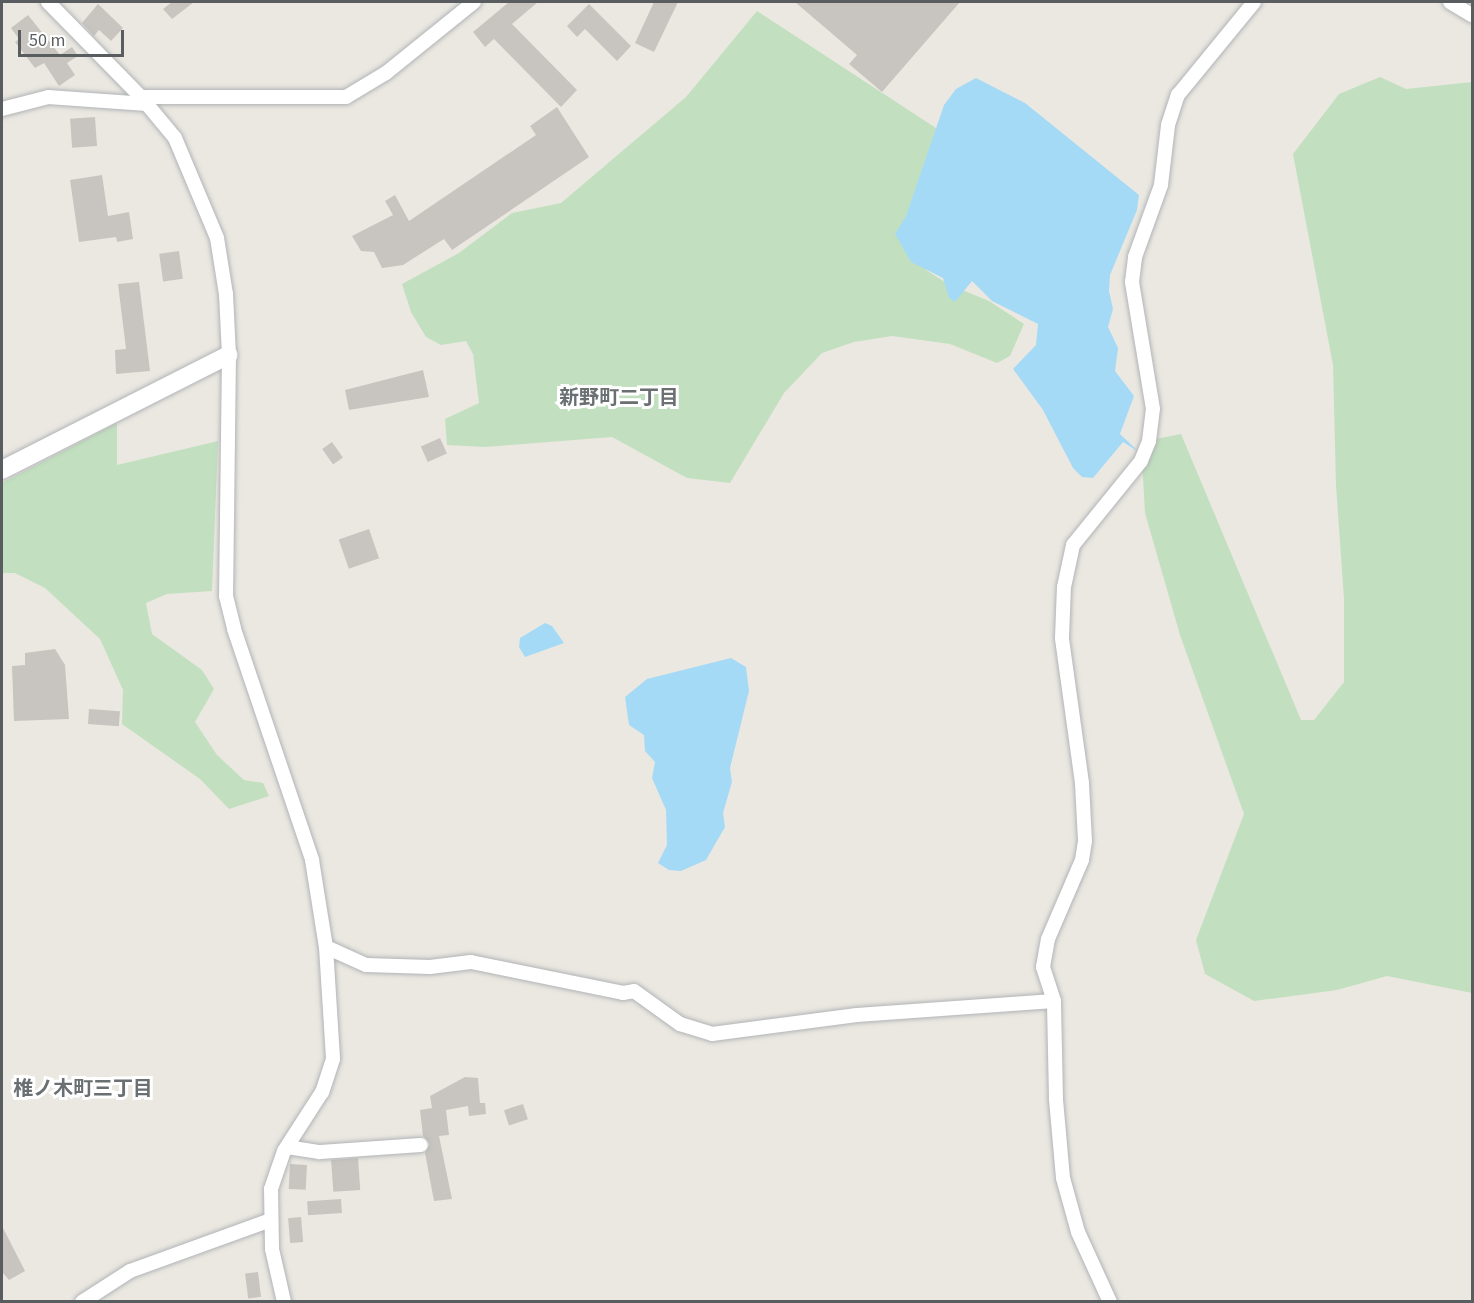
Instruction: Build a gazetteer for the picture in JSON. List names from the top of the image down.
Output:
{
  "districts": ["新野町二丁目", "椎ノ木町三丁目"],
  "scale_bar": "50 m"
}
